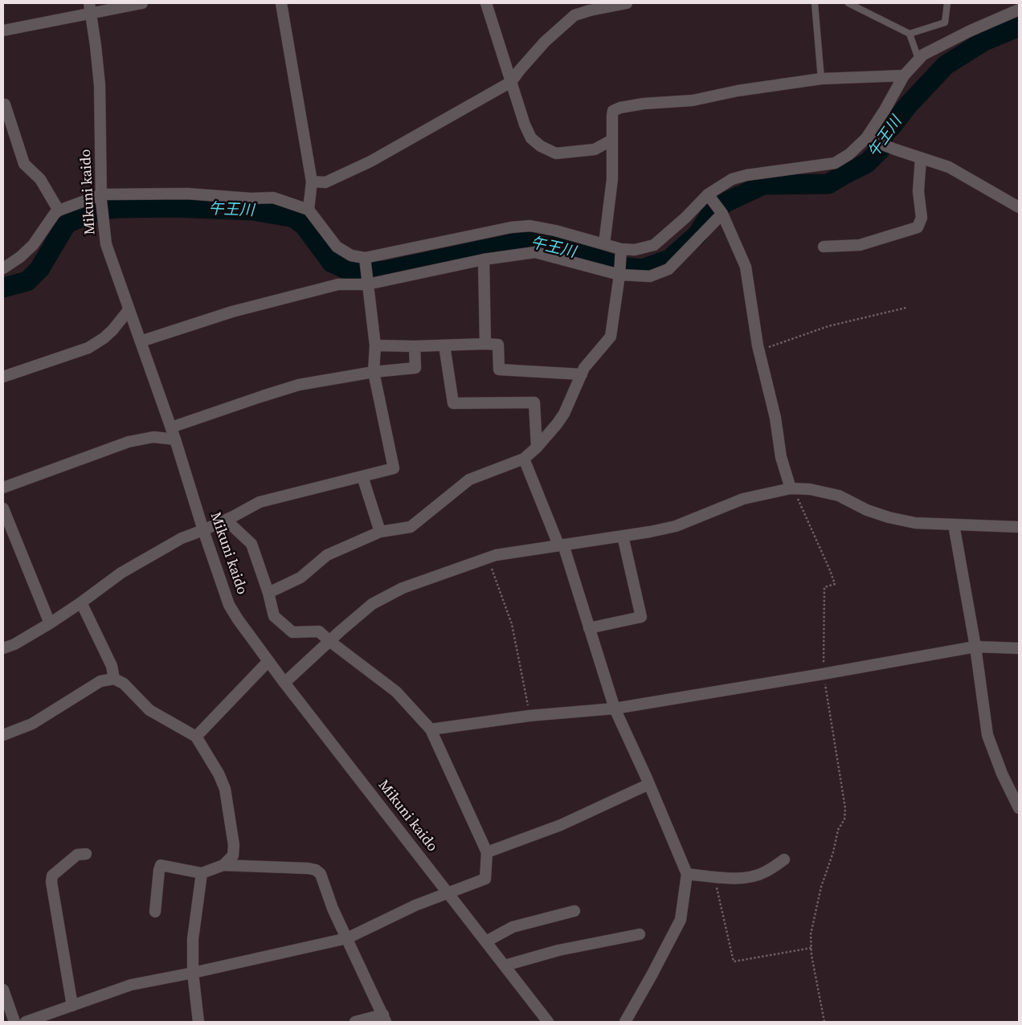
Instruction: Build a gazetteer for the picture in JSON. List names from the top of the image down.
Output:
{
  "streets": {
    "street": ["Mikuni kaido"]
  },
  "water": ["午王川"]
}
